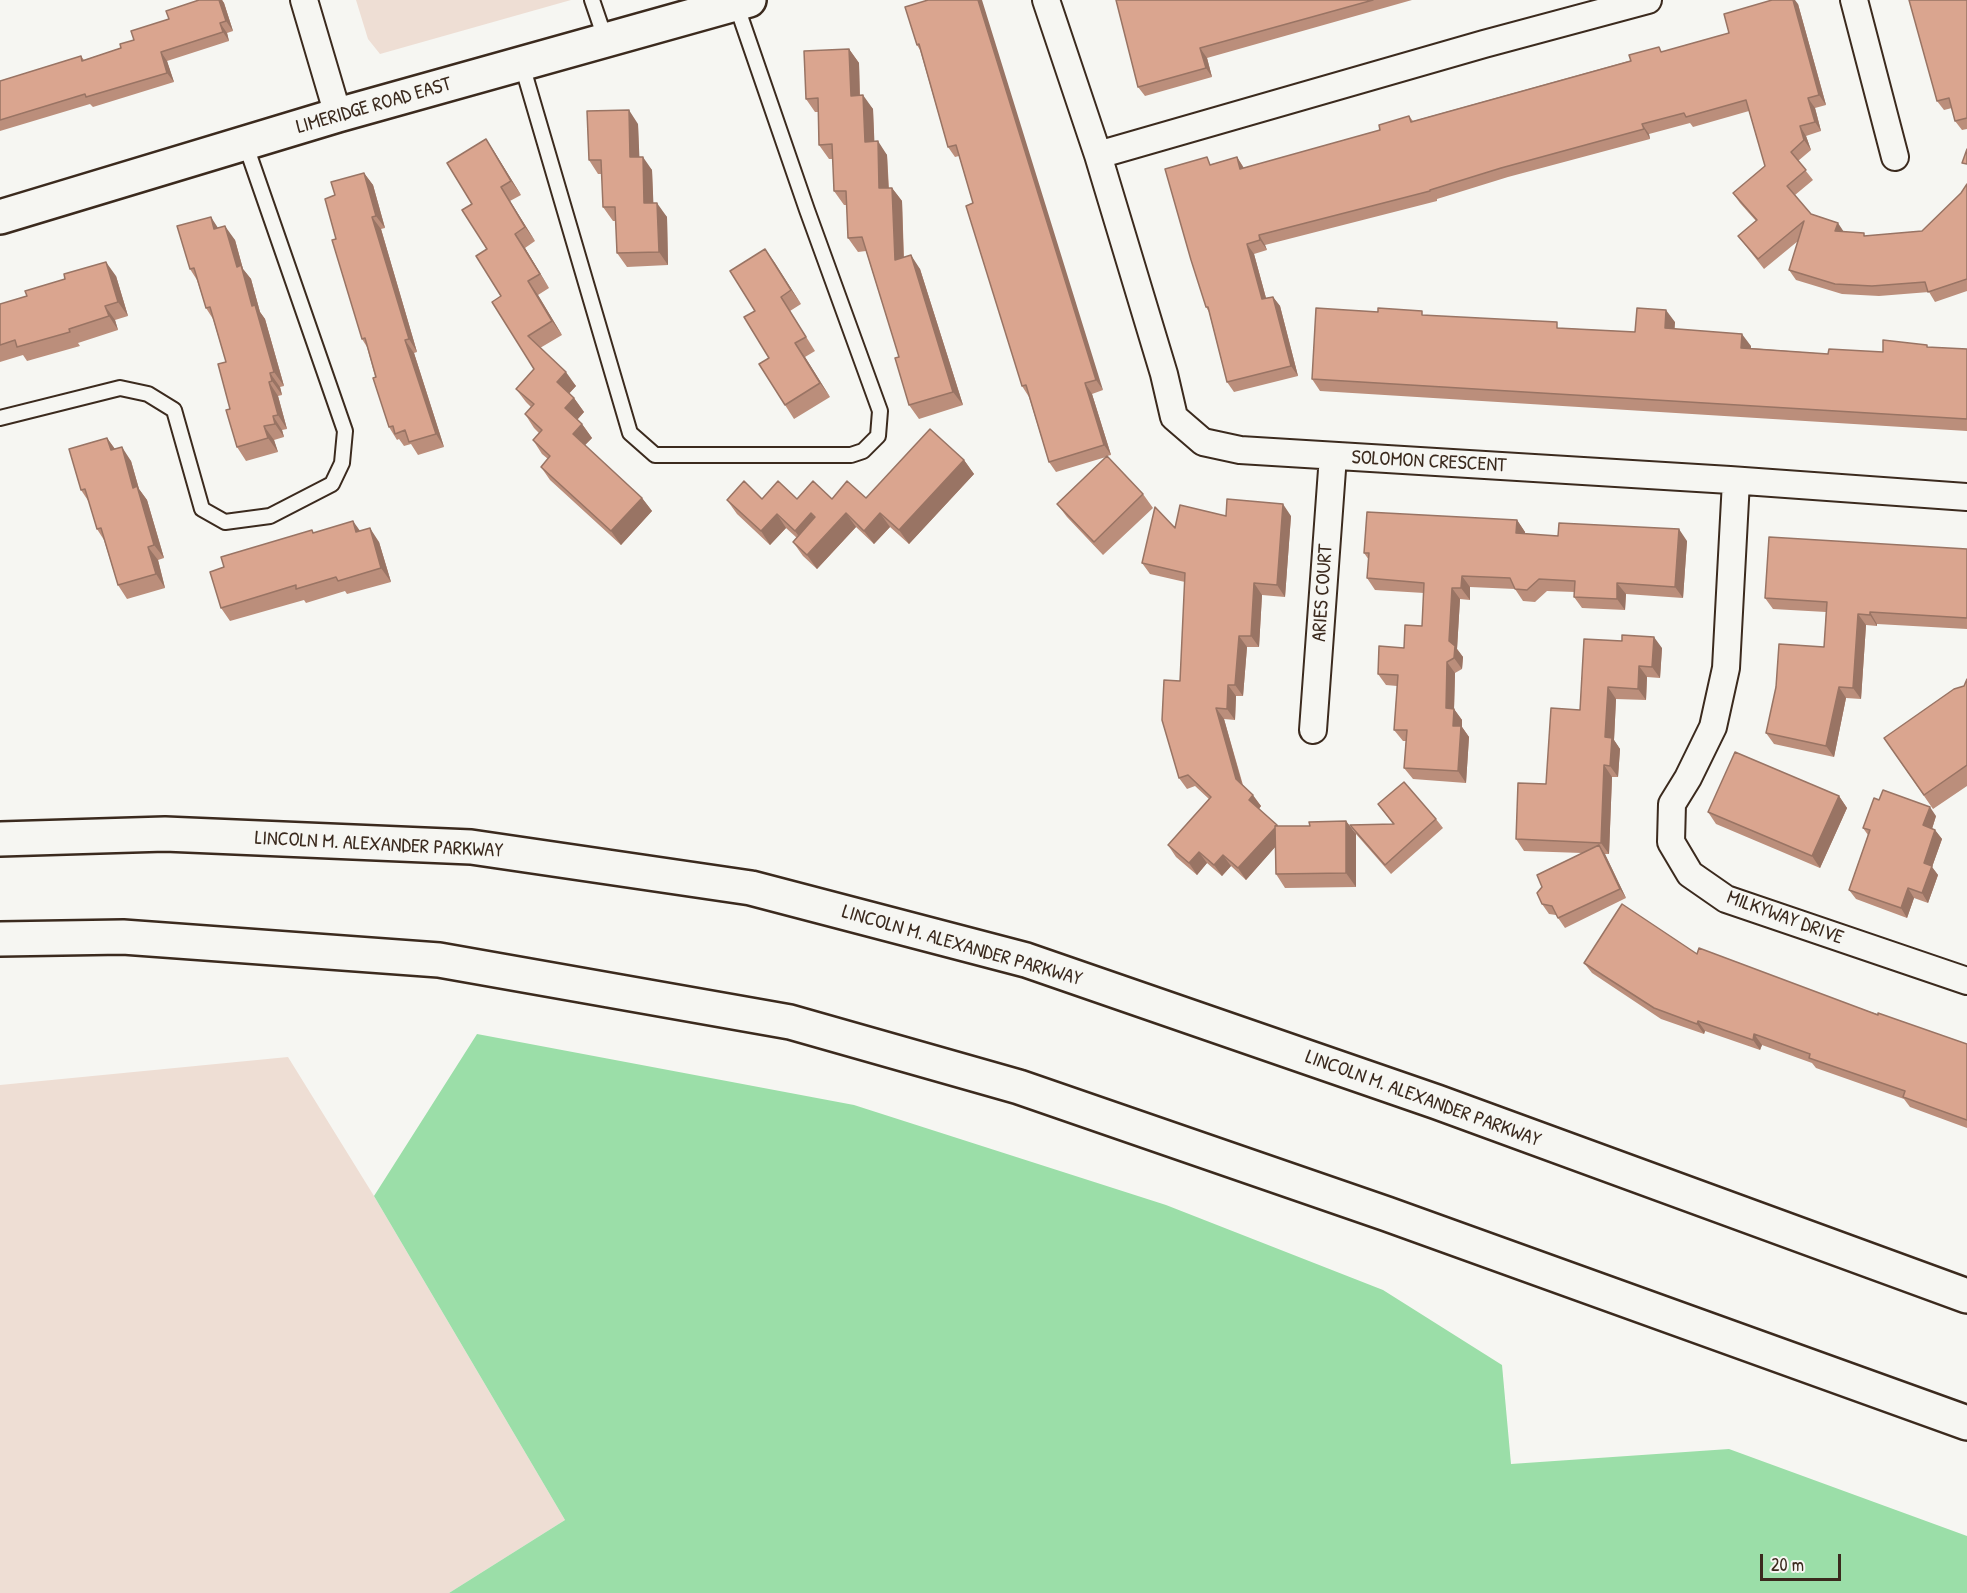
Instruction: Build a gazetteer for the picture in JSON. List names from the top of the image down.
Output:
{
  "streets": {
    "main road": ["LIMERIDGE ROAD EAST", "LINCOLN M. ALEXANDER PARKWAY"],
    "street": ["SOLOMON CRESCENT", "ARIES COURT", "MILKYWAY DRIVE"]
  },
  "crossings": [
    ["SOLOMON CRESCENT", "ARIES COURT"],
    ["SOLOMON CRESCENT", "MILKYWAY DRIVE"]
  ],
  "scale_bar": "20 m"
}
